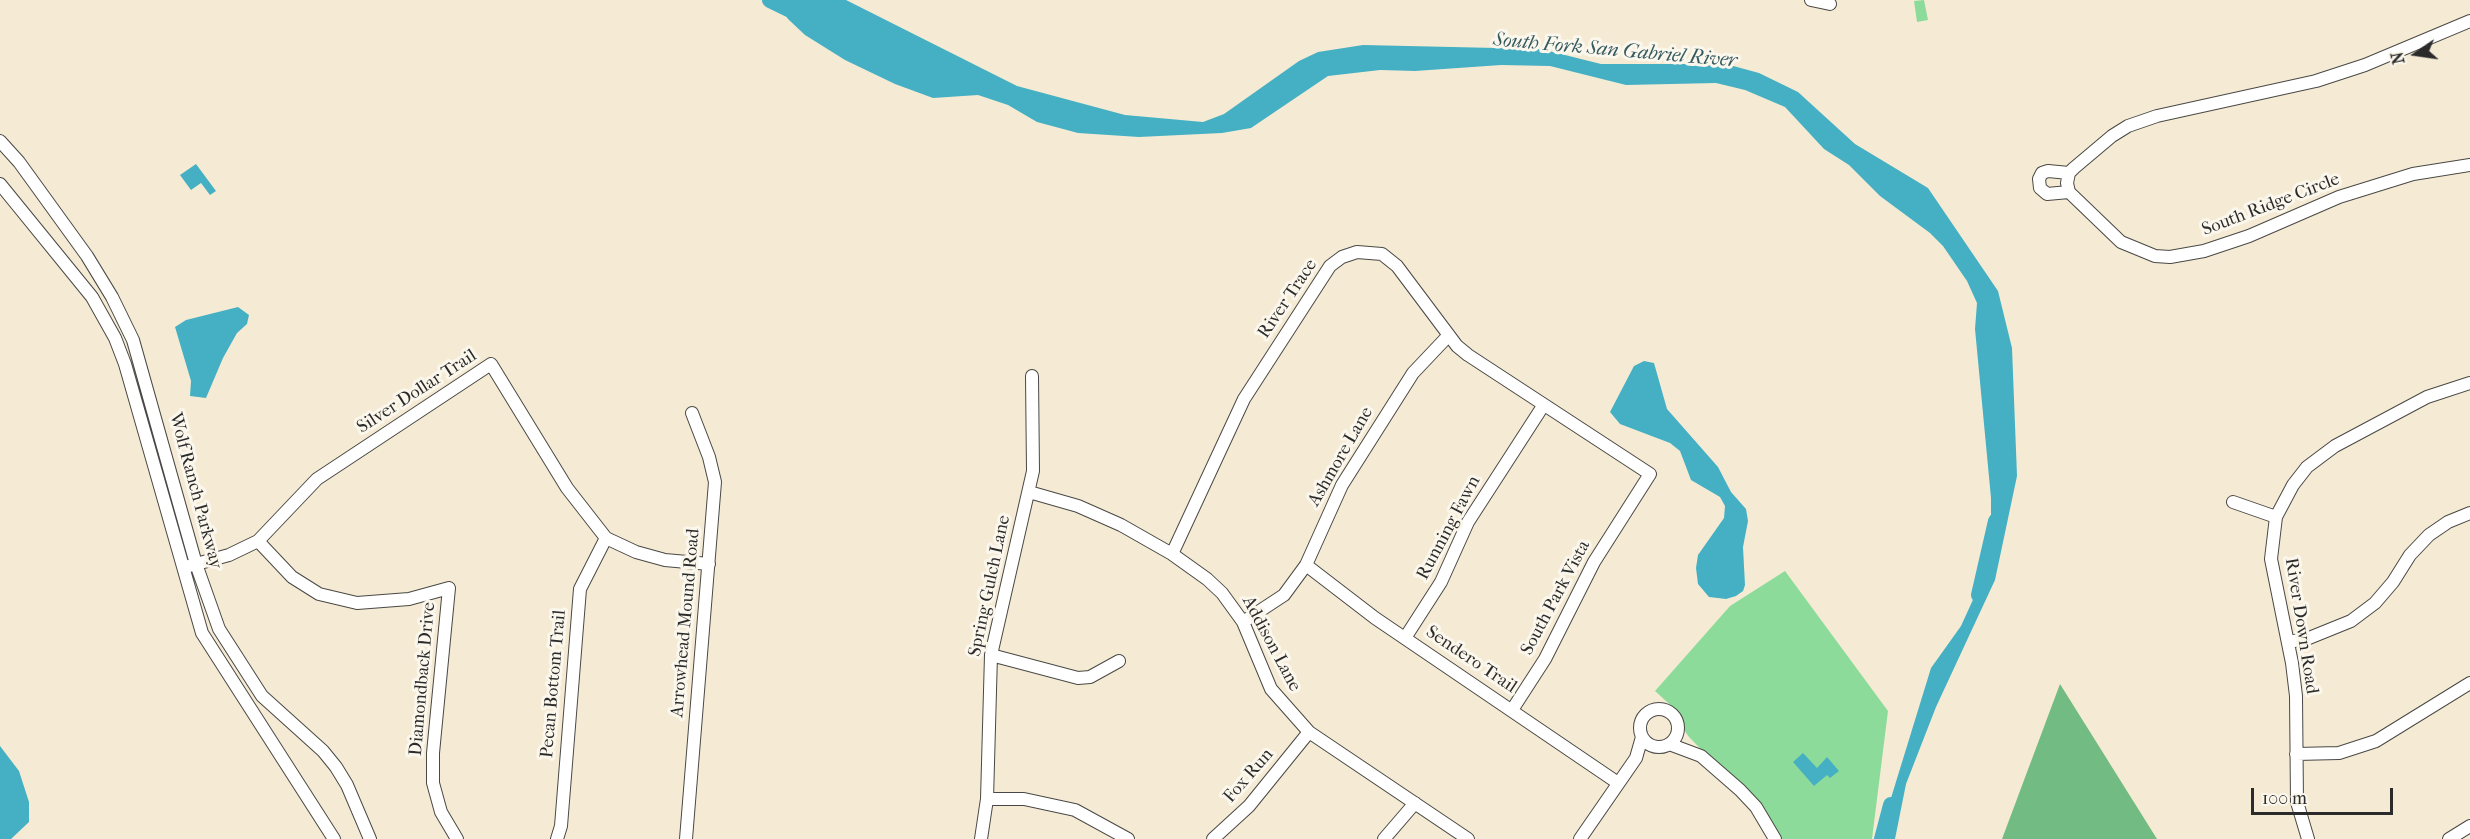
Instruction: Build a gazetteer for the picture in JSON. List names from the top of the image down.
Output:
{
  "streets": {
    "street": [
      "South Ridge Circle",
      "River Trace",
      "Silver Dollar Trail",
      "Ashmore Lane",
      "Wolf Ranch Parkway",
      "Running Fawn",
      "Spring Gulch Lane",
      "South Park Vista",
      "Arrowhead Mound Road",
      "River Down Road",
      "Addison Lane",
      "Sendero Trail",
      "Diamondback Drive",
      "Pecan Bottom Trail",
      "Fox Run"
    ]
  },
  "crossings": [
    ["River Trace", "Ashmore Lane"],
    ["River Trace", "Running Fawn"],
    ["River Trace", "South Park Vista"],
    ["River Trace", "Addison Lane"],
    ["Silver Dollar Trail", "Wolf Ranch Parkway"],
    ["Silver Dollar Trail", "Arrowhead Mound Road"],
    ["Silver Dollar Trail", "Diamondback Drive"],
    ["Silver Dollar Trail", "Pecan Bottom Trail"],
    ["Ashmore Lane", "Addison Lane"],
    ["Ashmore Lane", "Sendero Trail"],
    ["Running Fawn", "Sendero Trail"],
    ["Spring Gulch Lane", "Addison Lane"],
    ["South Park Vista", "Sendero Trail"],
    ["Addison Lane", "Fox Run"]
  ],
  "water": ["South Fork San Gabriel River"],
  "scale_bar": "100 m",
  "north": "left"
}
